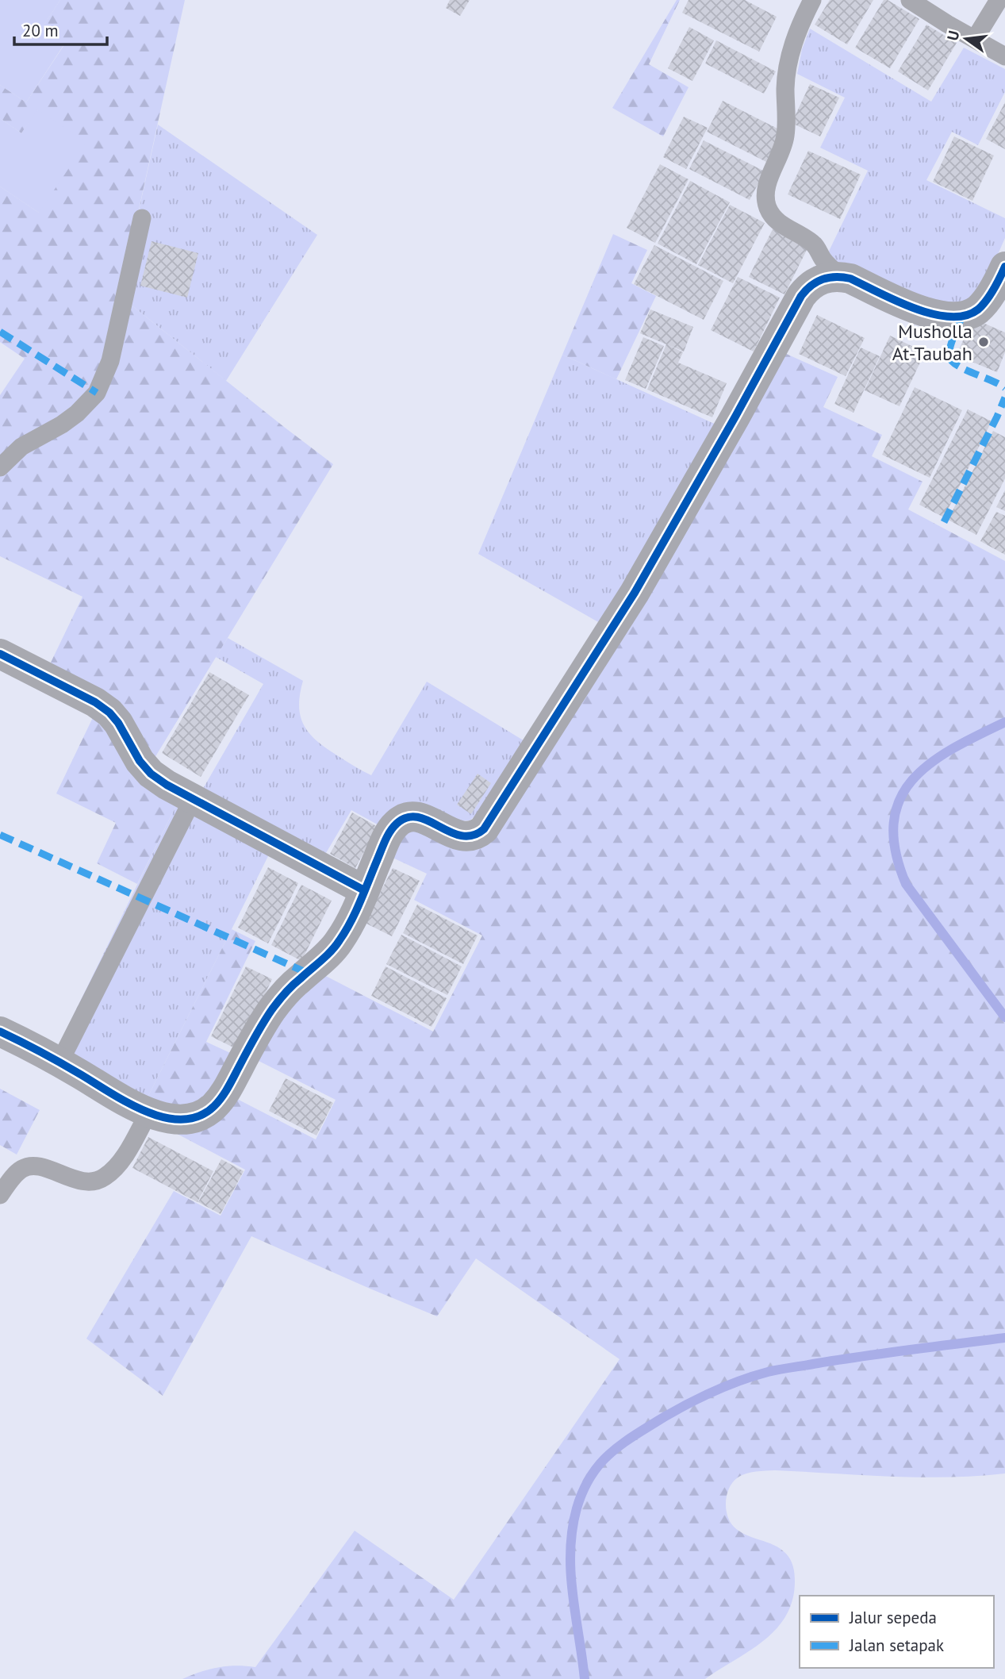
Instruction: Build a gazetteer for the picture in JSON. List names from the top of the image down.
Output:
{
  "places": ["Musholla At-Taubah"],
  "legend": ["Jalur sepeda", "Jalan setapak"],
  "scale_bar": "20 m",
  "north": "left"
}
